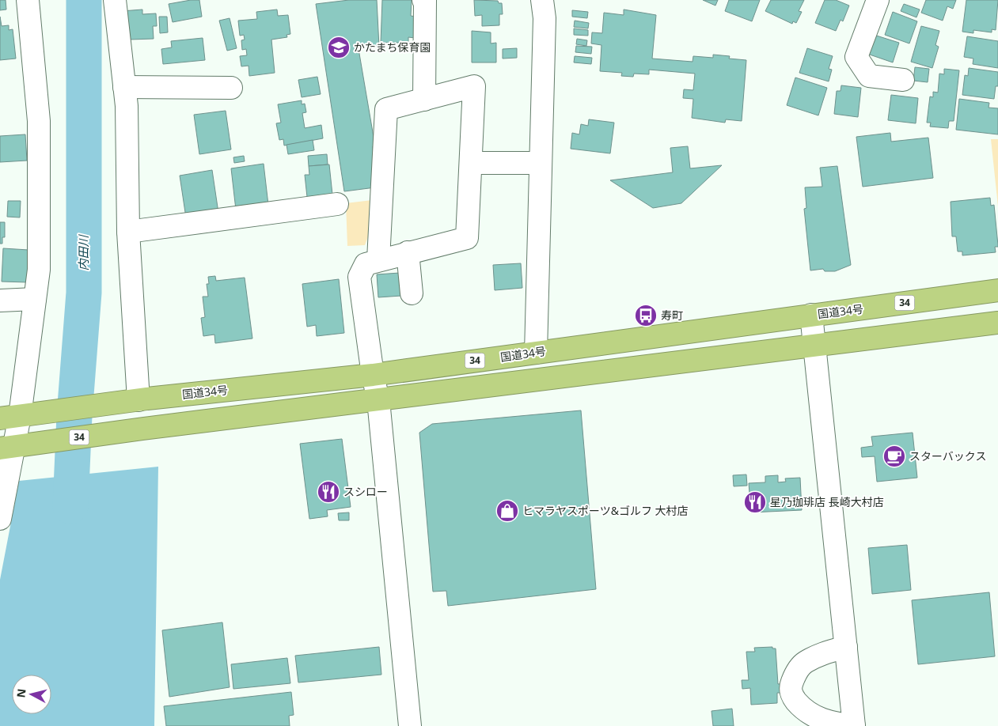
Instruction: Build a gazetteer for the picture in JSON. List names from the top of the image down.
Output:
{
  "streets": {
    "highway": ["34", "国道34号"]
  },
  "water": ["内田川"],
  "places": {
    "school or university": ["かたまち保育園"],
    "bus stop": ["寿町"],
    "cafe": ["スターバックス"],
    "restaurant": ["スシロー", "星乃珈琲店 長崎大村店"],
    "shop": ["ヒマラヤスポーツ&ゴルフ 大村店"]
  },
  "north": "left"
}
